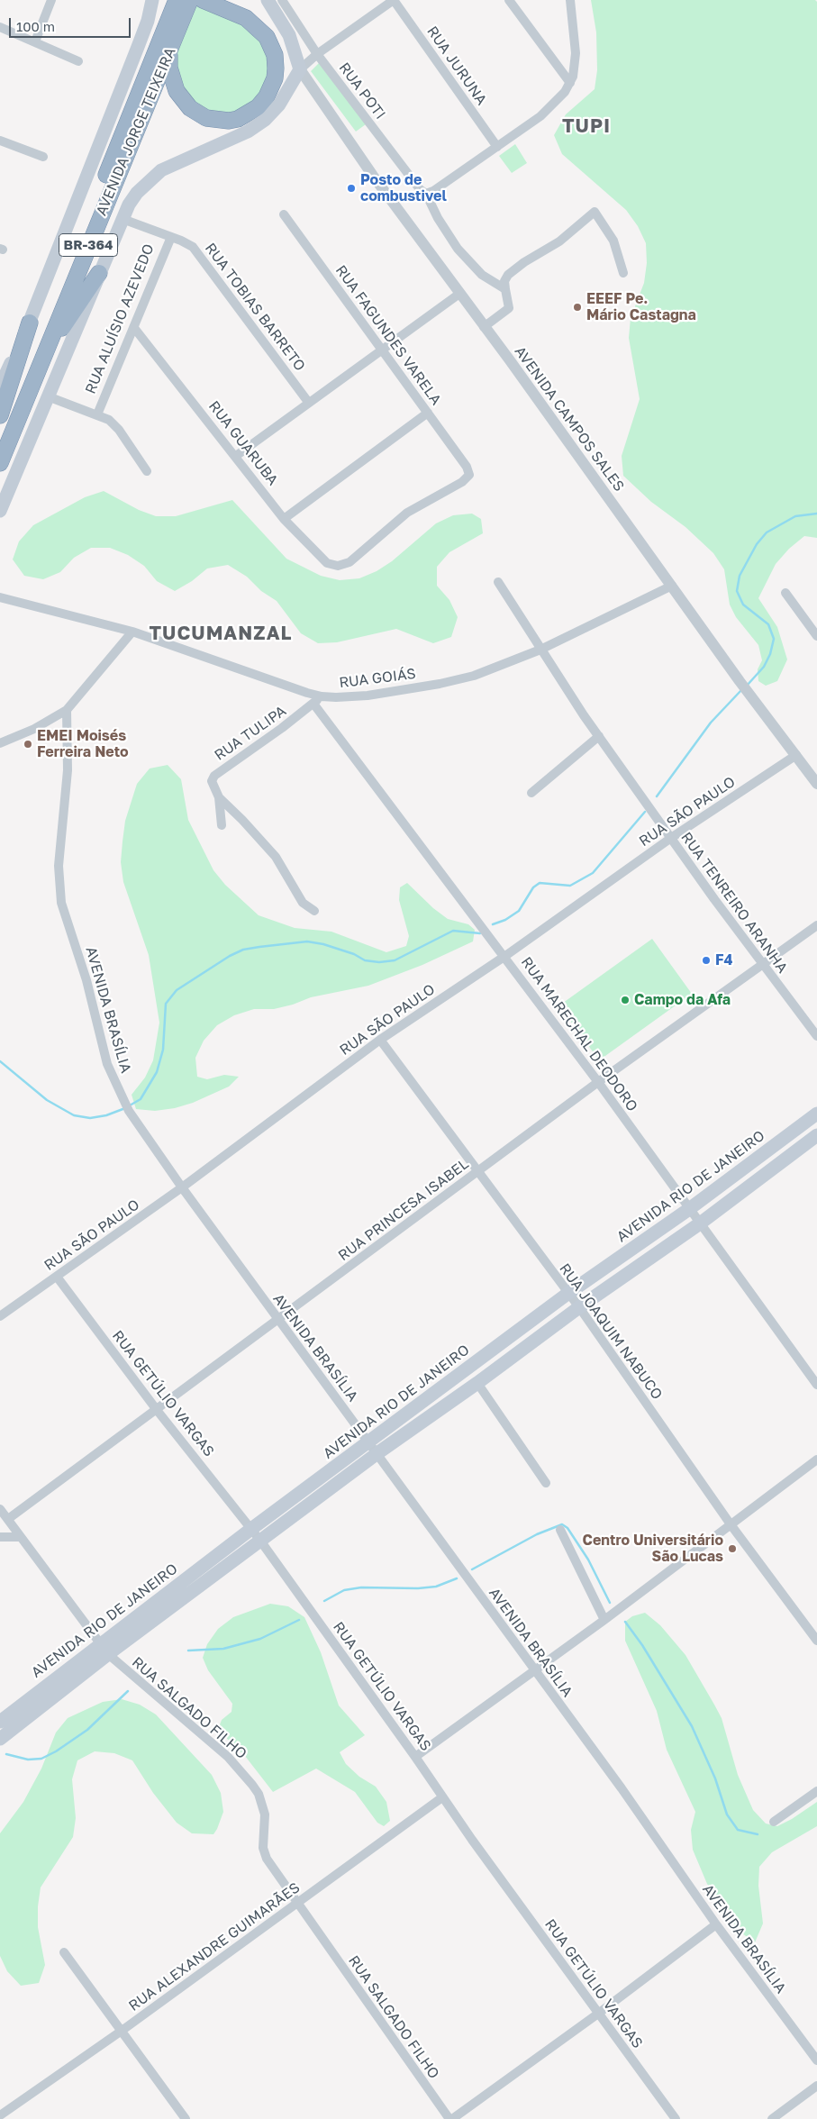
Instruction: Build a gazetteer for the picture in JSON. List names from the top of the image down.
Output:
{
  "streets": {
    "highway": ["AVENIDA JORGE TEIXEIRA", "BR-364"],
    "main road": ["AVENIDA RIO DE JANEIRO"],
    "street": [
      "RUA JURUNA",
      "RUA POTI",
      "RUA TOBIAS BARRETO",
      "RUA ALUÍSIO AZEVEDO",
      "RUA FAGUNDES VARELA",
      "AVENIDA CAMPOS SALES",
      "RUA GUARUBA",
      "RUA GOIÁS",
      "RUA TULIPA",
      "RUA SÃO PAULO",
      "RUA TENREIRO ARANHA",
      "AVENIDA BRASÍLIA",
      "RUA MARECHAL DEODORO",
      "RUA PRINCESA ISABEL",
      "RUA JOAQUIM NABUCO",
      "RUA GETÚLIO VARGAS",
      "RUA SALGADO FILHO",
      "RUA ALEXANDRE GUIMARÃES"
    ]
  },
  "crossings": [
    ["RUA TOBIAS BARRETO", "RUA ALUÍSIO AZEVEDO"],
    ["RUA ALUÍSIO AZEVEDO", "RUA GUARUBA"],
    ["RUA FAGUNDES VARELA", "RUA GUARUBA"],
    ["AVENIDA CAMPOS SALES", "RUA GOIÁS"],
    ["AVENIDA CAMPOS SALES", "RUA SÃO PAULO"],
    ["RUA GOIÁS", "RUA TULIPA"],
    ["RUA GOIÁS", "RUA TENREIRO ARANHA"],
    ["RUA TULIPA", "RUA MARECHAL DEODORO"],
    ["RUA SÃO PAULO", "RUA TENREIRO ARANHA"],
    ["RUA SÃO PAULO", "AVENIDA BRASÍLIA"],
    ["RUA SÃO PAULO", "RUA MARECHAL DEODORO"],
    ["RUA SÃO PAULO", "RUA JOAQUIM NABUCO"],
    ["RUA SÃO PAULO", "RUA GETÚLIO VARGAS"],
    ["RUA TENREIRO ARANHA", "RUA PRINCESA ISABEL"],
    ["AVENIDA BRASÍLIA", "AVENIDA RIO DE JANEIRO"],
    ["AVENIDA BRASÍLIA", "RUA PRINCESA ISABEL"],
    ["RUA MARECHAL DEODORO", "AVENIDA RIO DE JANEIRO"],
    ["RUA MARECHAL DEODORO", "RUA PRINCESA ISABEL"],
    ["AVENIDA RIO DE JANEIRO", "RUA JOAQUIM NABUCO"],
    ["AVENIDA RIO DE JANEIRO", "RUA GETÚLIO VARGAS"],
    ["AVENIDA RIO DE JANEIRO", "RUA SALGADO FILHO"],
    ["RUA PRINCESA ISABEL", "RUA JOAQUIM NABUCO"],
    ["RUA PRINCESA ISABEL", "RUA GETÚLIO VARGAS"],
    ["RUA PRINCESA ISABEL", "RUA SALGADO FILHO"],
    ["RUA GETÚLIO VARGAS", "RUA ALEXANDRE GUIMARÃES"],
    ["RUA SALGADO FILHO", "RUA ALEXANDRE GUIMARÃES"]
  ],
  "districts": ["TUPI", "TUCUMANZAL"],
  "places": [
    "Posto de combustivel",
    "EEEF Pe. Mário Castagna",
    "EMEI Moisés Ferreira Neto",
    "F4",
    "Campo da Afa",
    "Centro Universitário São Lucas"
  ],
  "scale_bar": "100 m"
}
